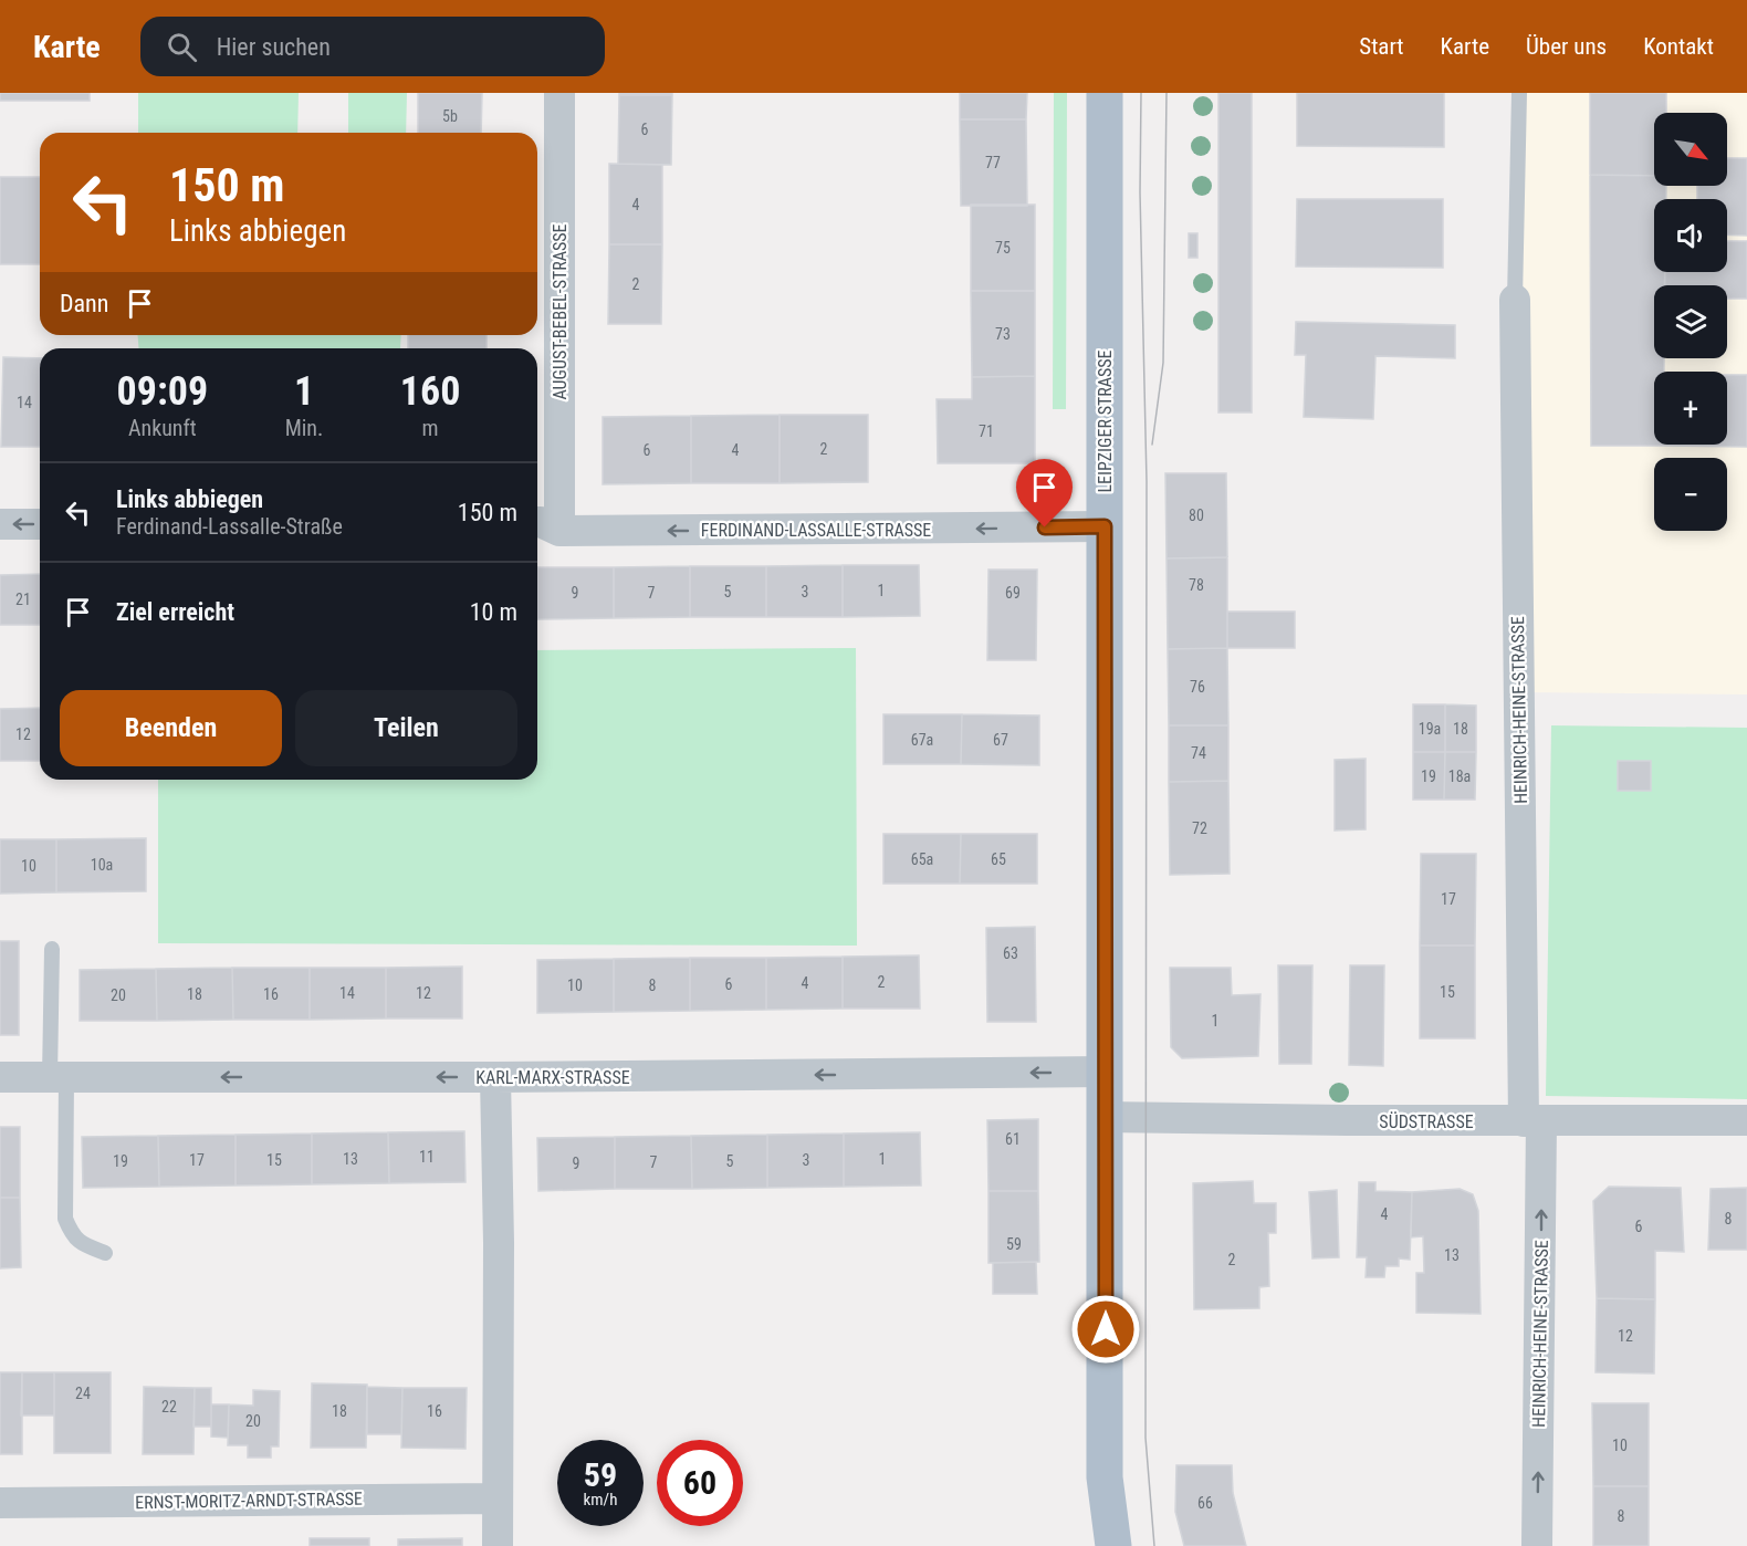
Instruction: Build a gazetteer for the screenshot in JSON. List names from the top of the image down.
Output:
{
  "streets": {
    "main road": ["LEIPZIGER STRASSE"],
    "street": [
      "AUGUST-BEBEL-STRASSE",
      "FERDINAND-LASSALLE-STRASSE",
      "HEINRICH-HEINE-STRASSE",
      "KARL-MARX-STRASSE",
      "SÜDSTRASSE",
      "ERNST-MORITZ-ARNDT-STRASSE"
    ]
  },
  "crossings": [
    ["AUGUST-BEBEL-STRASSE", "FERDINAND-LASSALLE-STRASSE"],
    ["LEIPZIGER STRASSE", "FERDINAND-LASSALLE-STRASSE"],
    ["LEIPZIGER STRASSE", "KARL-MARX-STRASSE"],
    ["LEIPZIGER STRASSE", "SÜDSTRASSE"],
    ["HEINRICH-HEINE-STRASSE", "SÜDSTRASSE"]
  ],
  "one_way": ["FERDINAND-LASSALLE-STRASSE", "KARL-MARX-STRASSE"],
  "house_numbers": [
    "5b",
    "6",
    "77",
    "4",
    "75",
    "2",
    "73",
    "14",
    "71",
    "2",
    "6",
    "4",
    "80",
    "78",
    "1",
    "5",
    "3",
    "9",
    "7",
    "69",
    "21",
    "76",
    "19a",
    "18",
    "12",
    "67a",
    "67",
    "74",
    "19",
    "18a",
    "72",
    "65a",
    "65",
    "10a",
    "10",
    "17",
    "63",
    "2",
    "4",
    "6",
    "10",
    "8",
    "15",
    "14",
    "12",
    "18",
    "16",
    "20",
    "1",
    "61",
    "11",
    "13",
    "1",
    "17",
    "15",
    "3",
    "19",
    "5",
    "7",
    "9",
    "4",
    "8",
    "6",
    "59",
    "13",
    "2",
    "12",
    "24",
    "22",
    "18",
    "16",
    "20",
    "10",
    "66",
    "8"
  ],
  "north": "bottom right",
  "page": {
    "header": "Karte",
    "search": "Hier suchen",
    "nav": [
      "Start",
      "Karte",
      "Über uns",
      "Kontakt"
    ],
    "map_buttons": ["+", "−"],
    "turn": ["150 m", "Links abbiegen"],
    "then": "Dann",
    "eta": [
      "09:09",
      "Ankunft",
      "1",
      "Min.",
      "160",
      "m"
    ],
    "list": [
      {
        "name": "Links abbiegen",
        "note": "Ferdinand-Lassalle-Straße",
        "value": "150 m"
      },
      {
        "name": "Ziel erreicht",
        "value": "10 m"
      }
    ],
    "buttons": ["Beenden", "Teilen"],
    "speed": "59 km/h",
    "limit": "60"
  }
}
